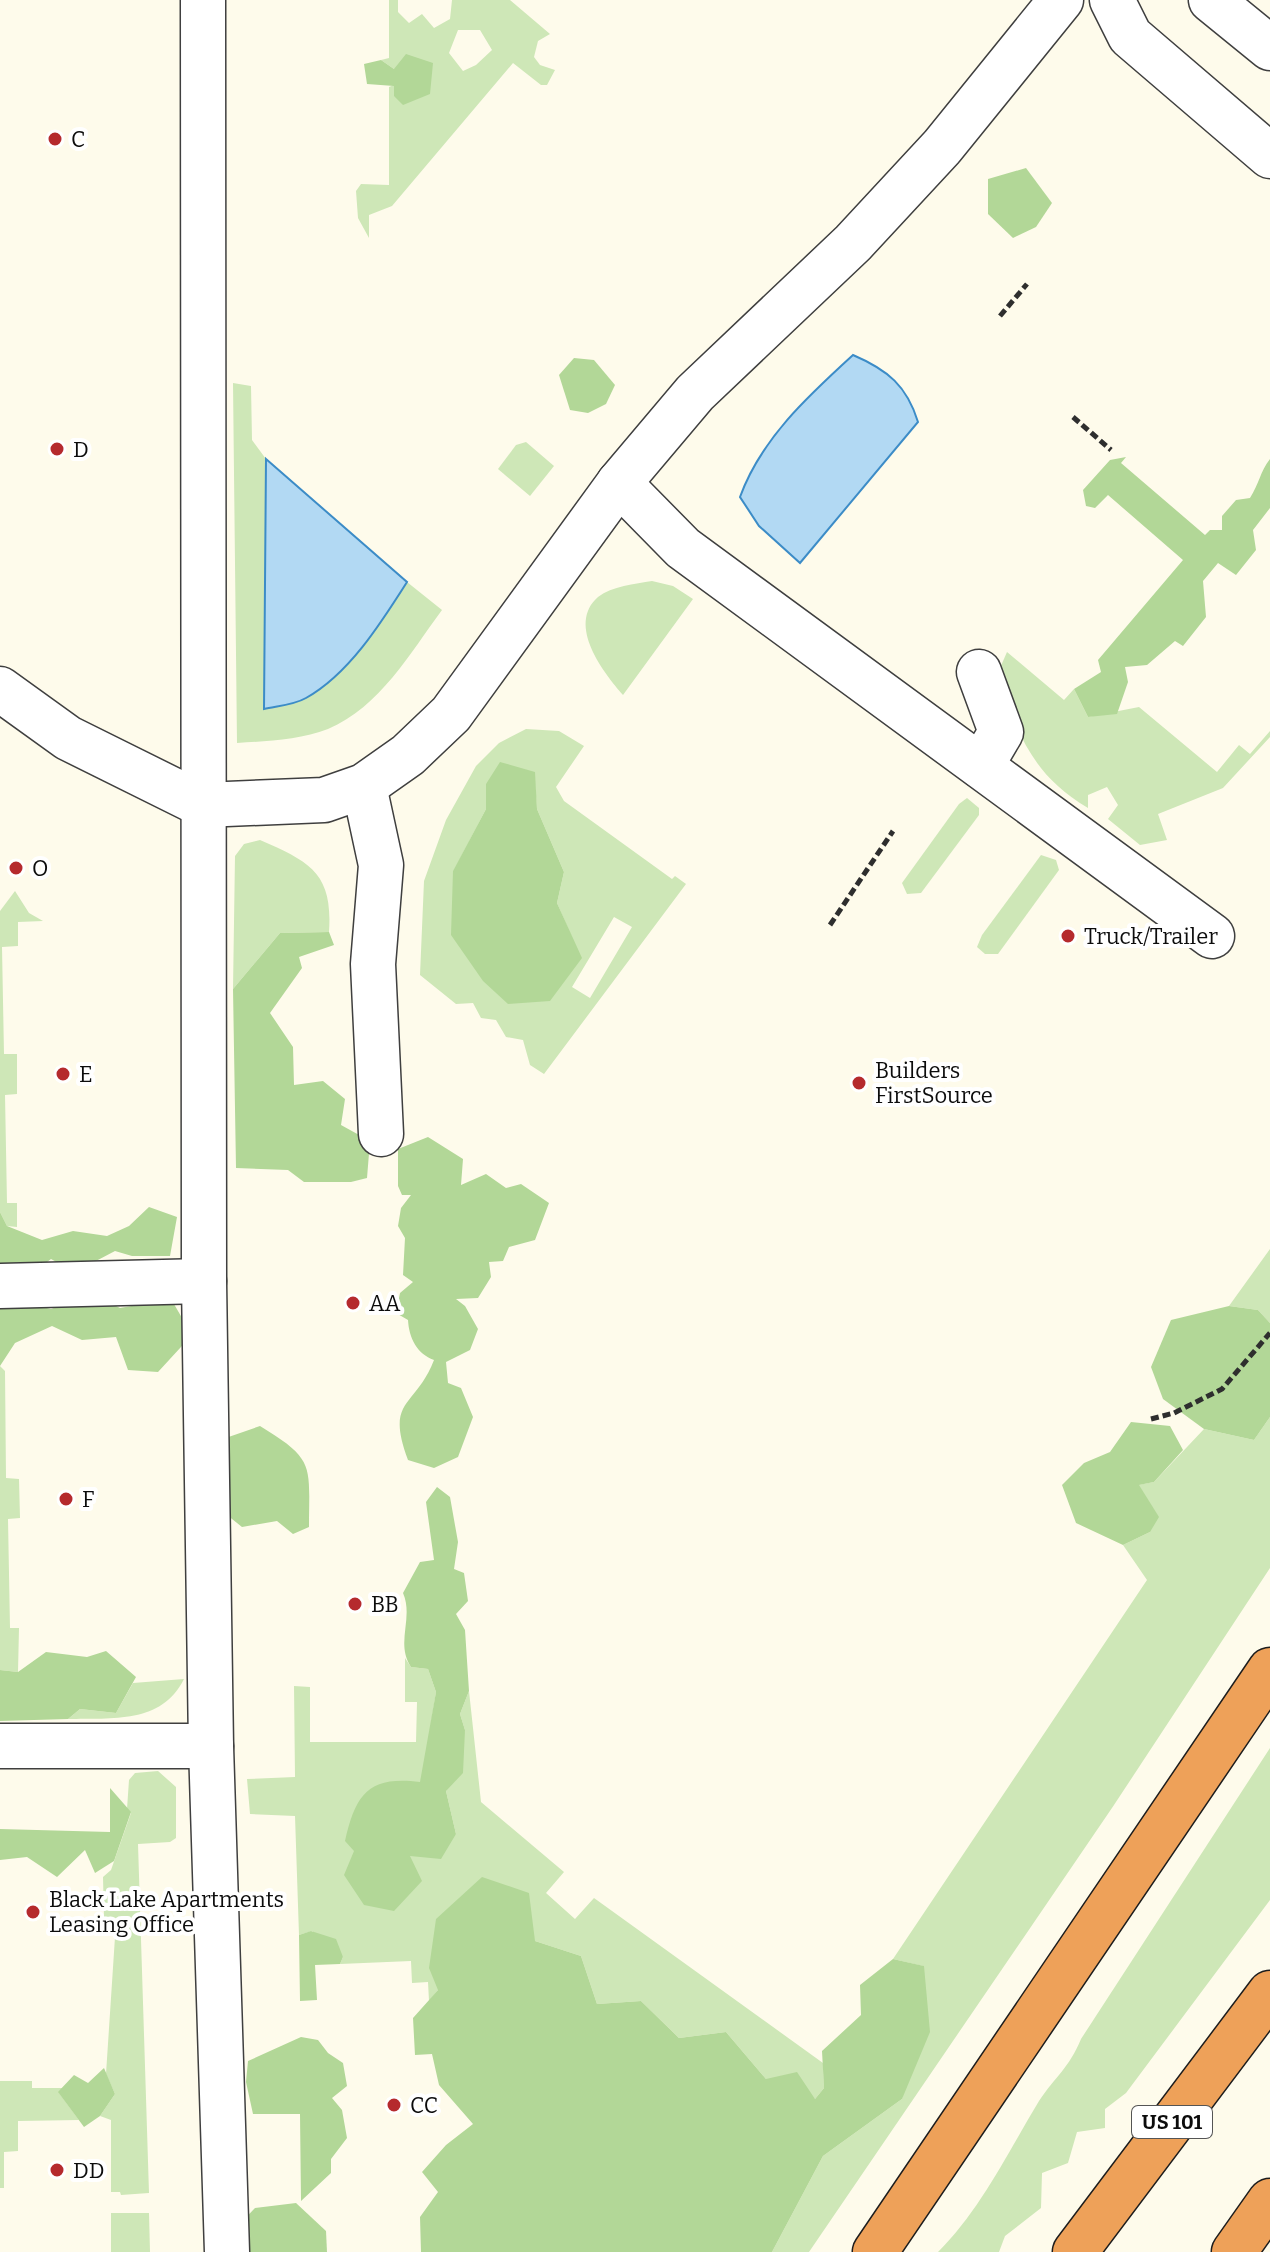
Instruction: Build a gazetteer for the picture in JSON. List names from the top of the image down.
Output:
{
  "streets": {
    "highway": ["US 101"]
  },
  "places": [
    "C",
    "D",
    "O",
    "Truck/Trailer",
    "E",
    "Builders FirstSource",
    "AA",
    "F",
    "BB",
    "Black Lake Apartments Leasing Office",
    "CC",
    "DD"
  ]
}
